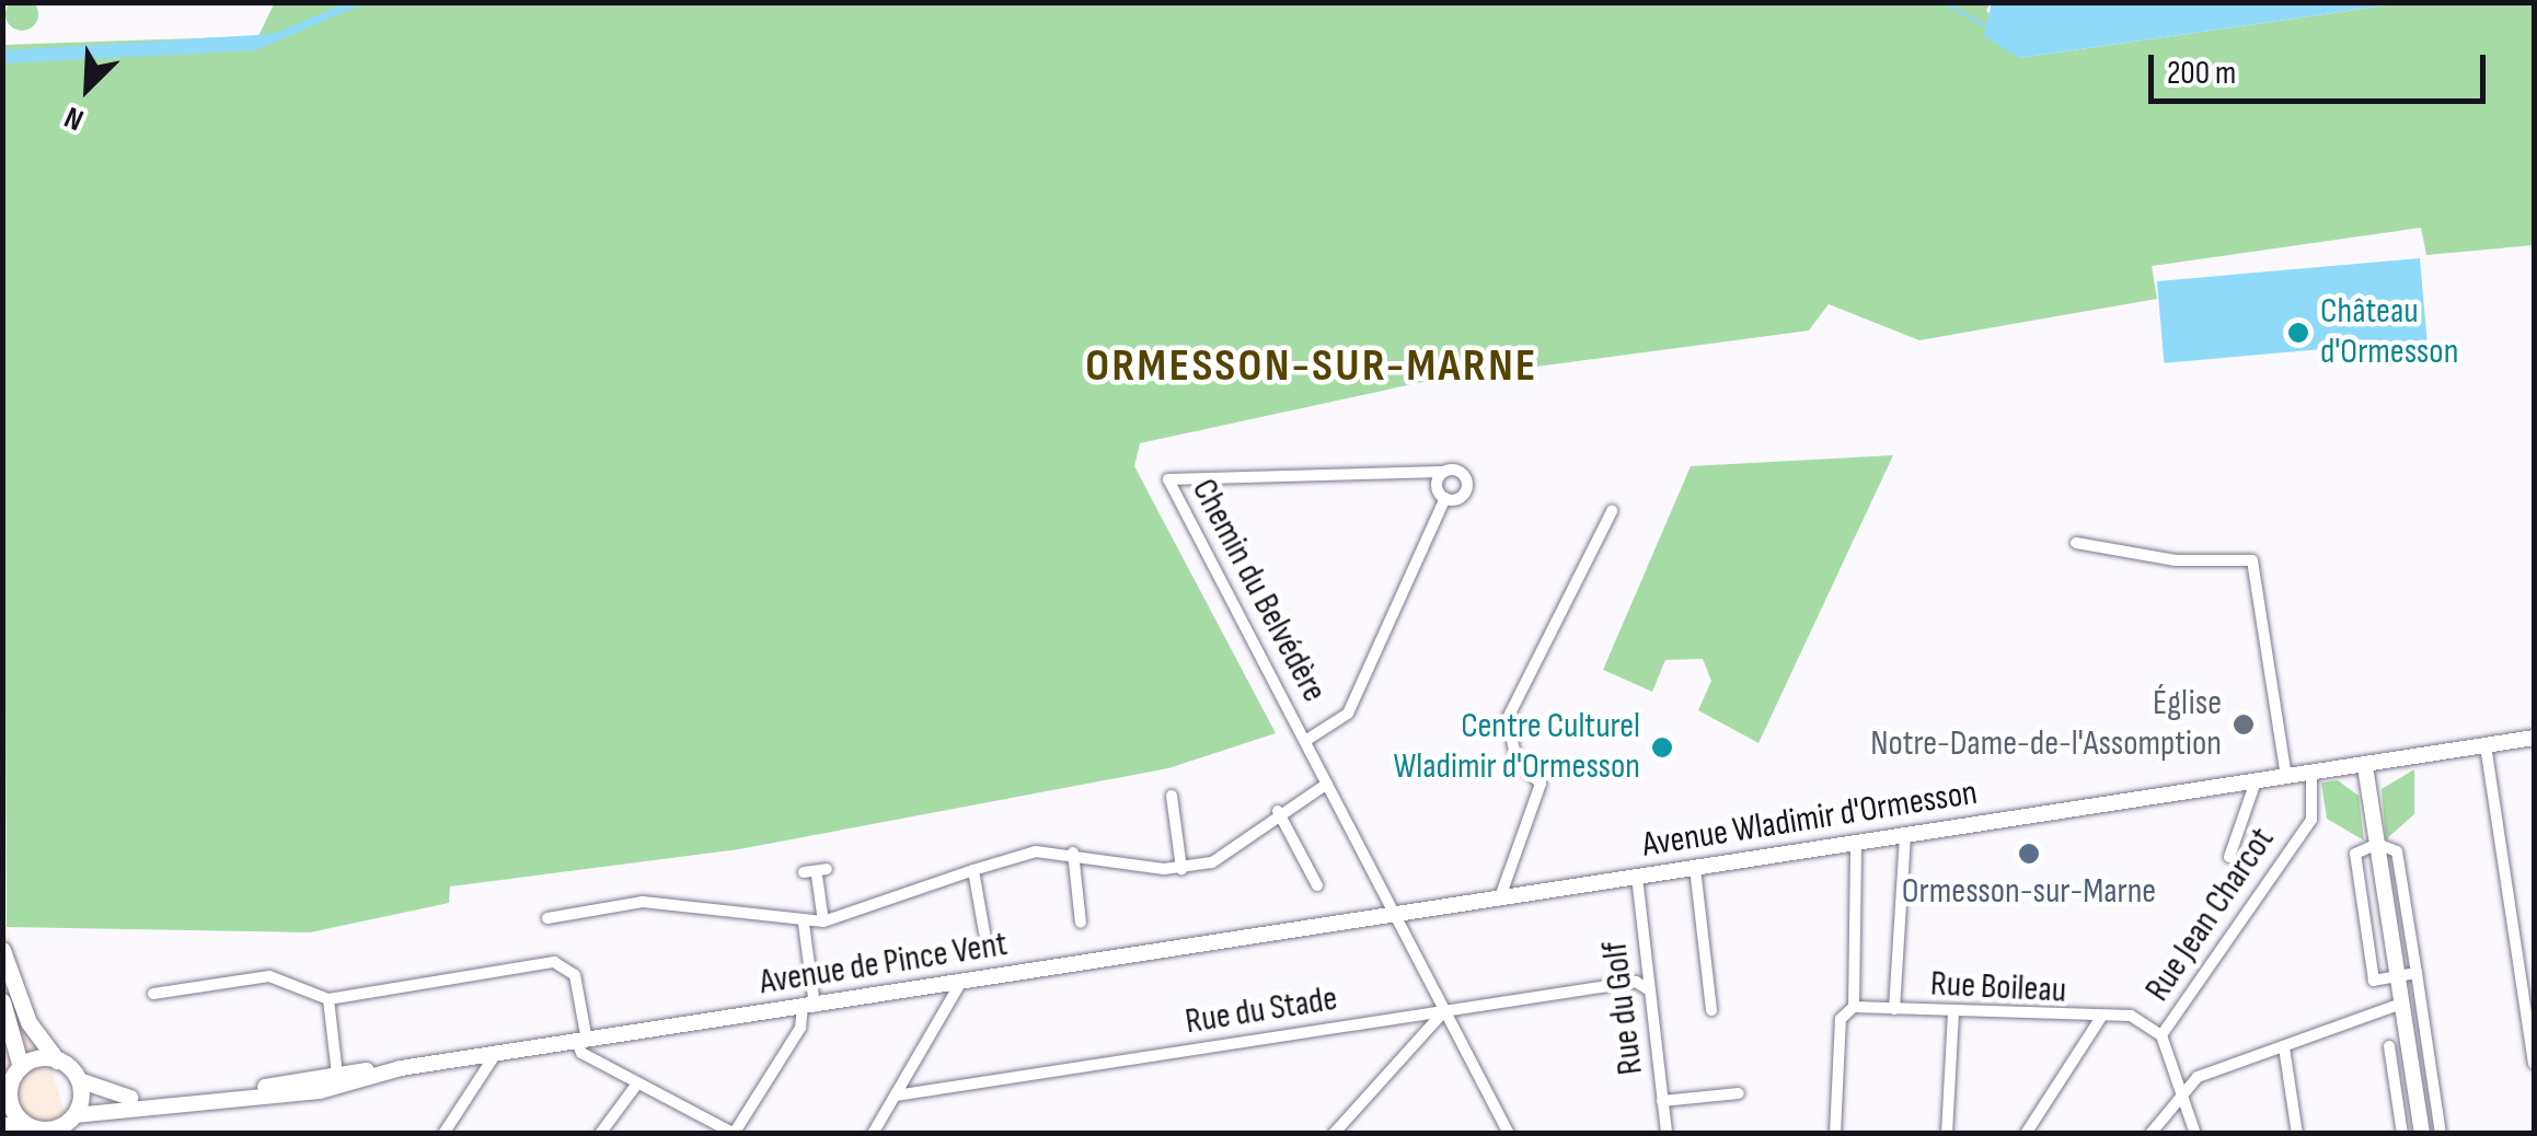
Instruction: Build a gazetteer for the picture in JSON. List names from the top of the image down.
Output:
{
  "streets": {
    "main road": ["Avenue Wladimir d'Ormesson", "Avenue de Pince Vent"],
    "street": [
      "Chemin du Belvédère",
      "Rue Jean Charcot",
      "Rue Boileau",
      "Rue du Golf",
      "Rue du Stade"
    ]
  },
  "crossings": [
    ["Chemin du Belvédère", "Avenue Wladimir d'Ormesson"],
    ["Chemin du Belvédère", "Avenue de Pince Vent"],
    ["Chemin du Belvédère", "Rue du Stade"],
    ["Avenue Wladimir d'Ormesson", "Rue Jean Charcot"],
    ["Avenue Wladimir d'Ormesson", "Avenue de Pince Vent"],
    ["Avenue Wladimir d'Ormesson", "Rue du Golf"],
    ["Rue Jean Charcot", "Rue Boileau"]
  ],
  "districts": ["ORMESSON-SUR-MARNE"],
  "places": [
    "Château d'Ormesson",
    "Église Notre-Dame-de-l'Assomption",
    "Centre Culturel Wladimir d'Ormesson",
    "Ormesson-sur-Marne"
  ],
  "scale_bar": "200 m",
  "north": "bottom left"
}
